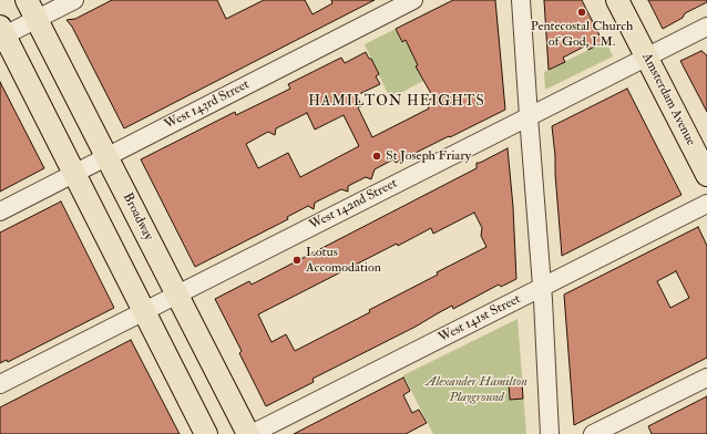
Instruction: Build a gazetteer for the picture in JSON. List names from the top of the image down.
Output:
{
  "streets": {
    "main road": ["Amsterdam Avenue", "Broadway"],
    "street": ["West 143rd Street", "West 142nd Street", "West 141st Street"]
  },
  "crossings": [
    ["Amsterdam Avenue", "West 142nd Street"],
    ["West 143rd Street", "Broadway"],
    ["West 142nd Street", "Broadway"]
  ],
  "districts": ["HAMILTON HEIGHTS"],
  "parks": ["Alexander Hamilton Playground"],
  "places": ["Pentecostal Church of God, I.M.", "St Joseph Friary", "Lotus Accomodation"]
}
